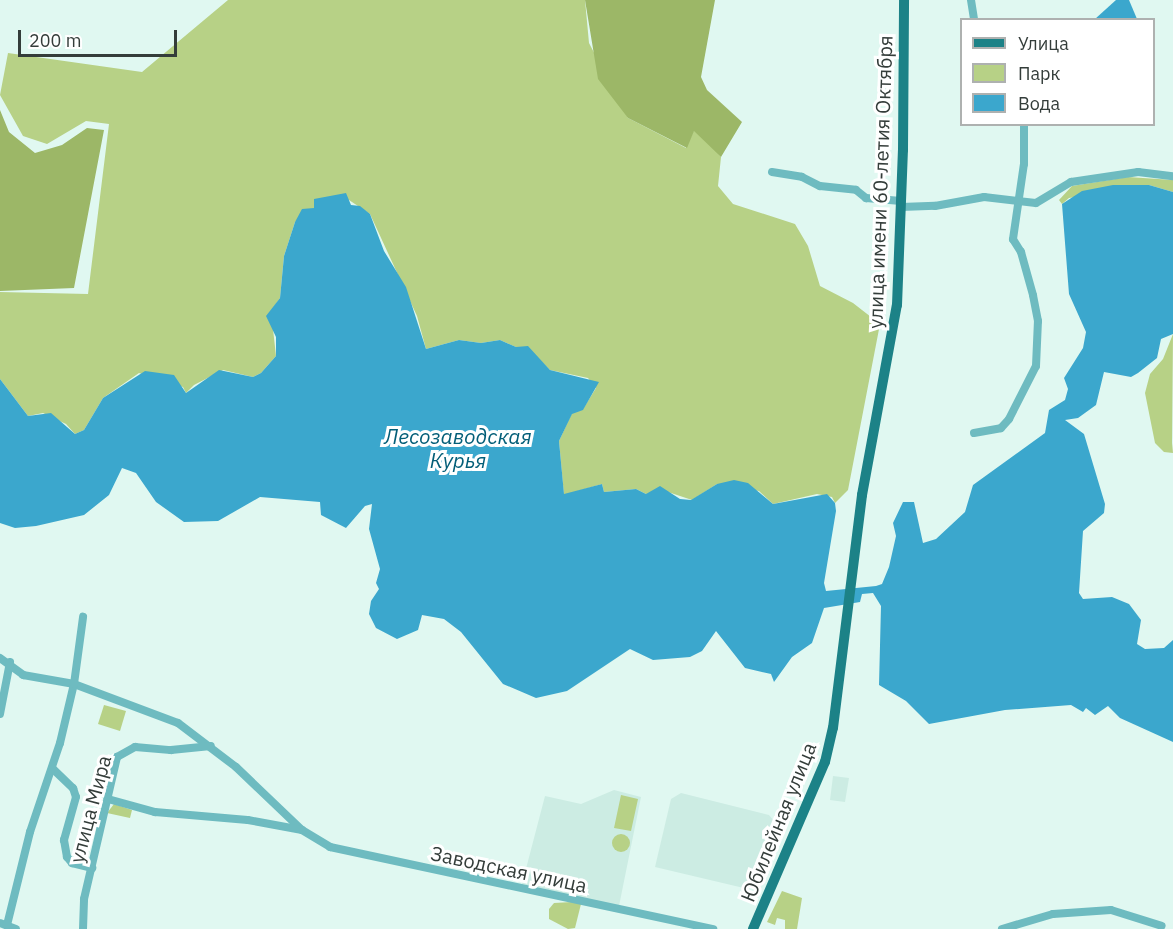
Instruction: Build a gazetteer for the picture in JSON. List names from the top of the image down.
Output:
{
  "streets": {
    "main road": ["улица имени 60-летия Октября", "Юбилейная улица"],
    "street": ["улица Мира", "Заводская улица"]
  },
  "crossings": [
    ["улица имени 60-летия Октября", "Юбилейная улица"]
  ],
  "water": ["Лесозаводская Курья"],
  "legend": ["Улица", "Парк", "Вода"],
  "scale_bar": "200 m"
}
